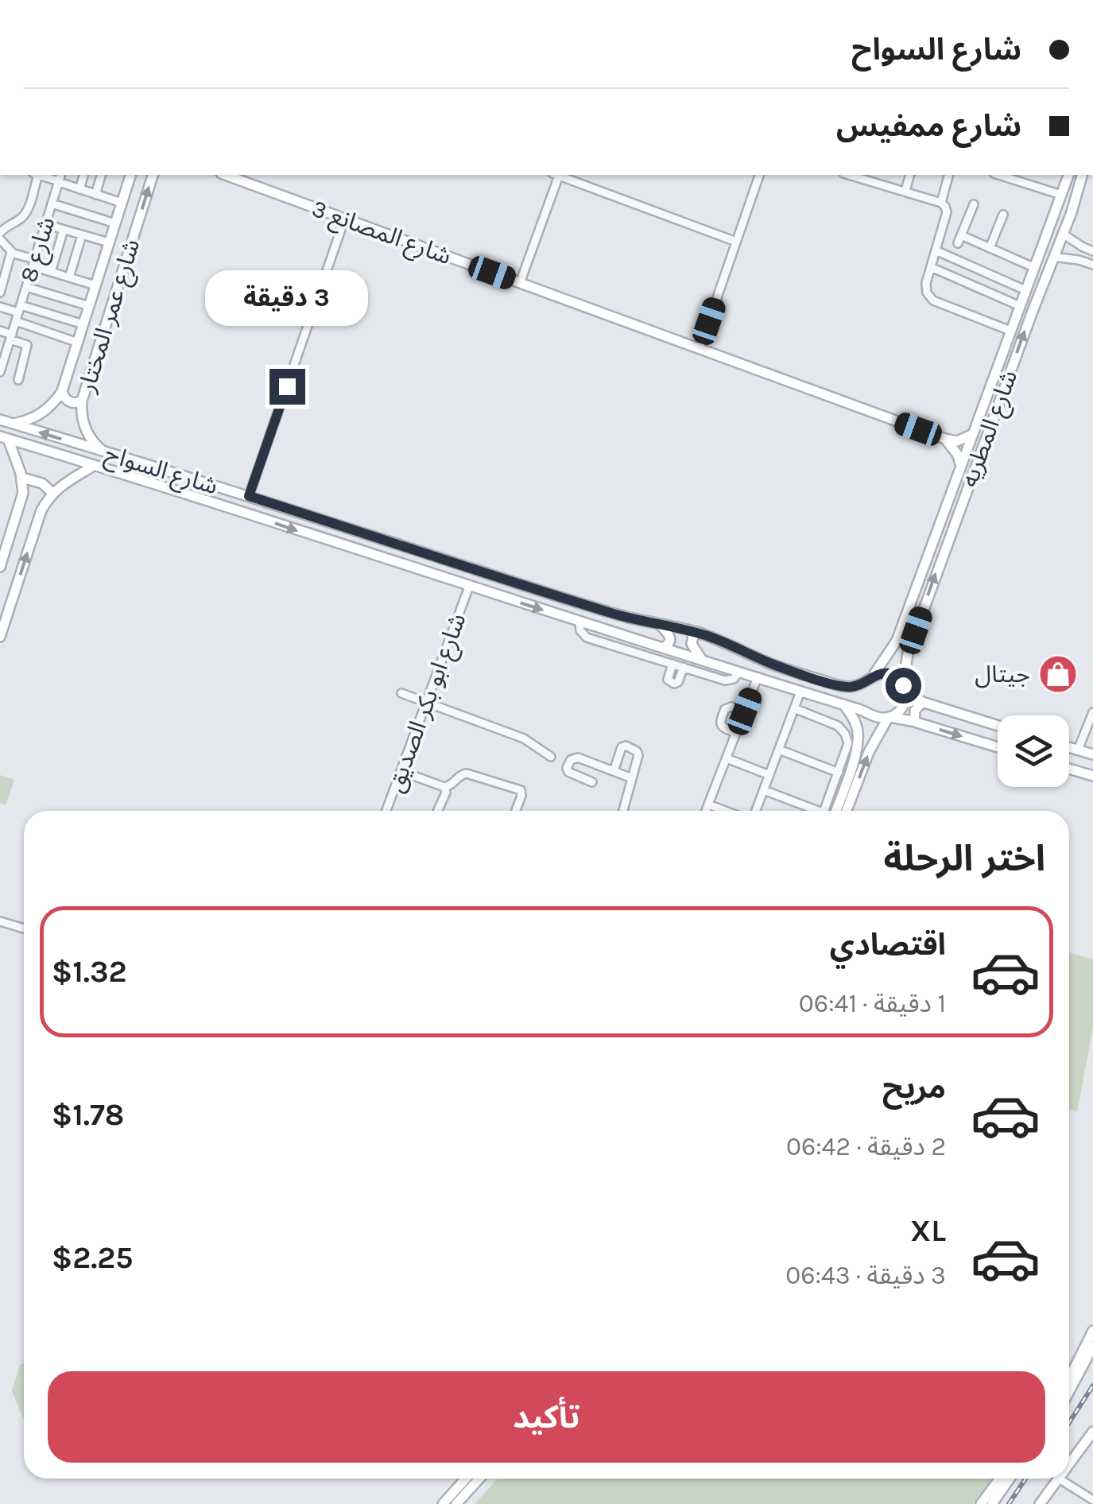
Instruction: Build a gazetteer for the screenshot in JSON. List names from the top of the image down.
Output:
{
  "streets": {
    "main road": [
      "شارع المصانع 3",
      "شارع عمر المختار",
      "شارع المطريه",
      "شارع السواح"
    ],
    "street": ["شارع 8", "شارع ابو بكر الصديق"]
  },
  "crossings": [
    ["شارع عمر المختار", "شارع السواح"],
    ["شارع المطريه", "شارع السواح"],
    ["شارع السواح", "شارع ابو بكر الصديق"]
  ],
  "places": {
    "shop": ["جيتال"]
  },
  "page": {
    "banner": ["شارع السواح", "شارع ممفيس"],
    "bubble": "3 دقيقة",
    "heading": "اختر الرحلة",
    "list": [
      {
        "name": "اقتصادي",
        "note": "1 دقيقة · 06:41",
        "value": "$1.32"
      },
      {
        "name": "مريح",
        "note": "2 دقيقة · 06:42",
        "value": "$1.78"
      },
      {
        "name": "XL",
        "note": "3 دقيقة · 06:43",
        "value": "$2.25"
      }
    ],
    "buttons": "تأكيد"
  }
}
